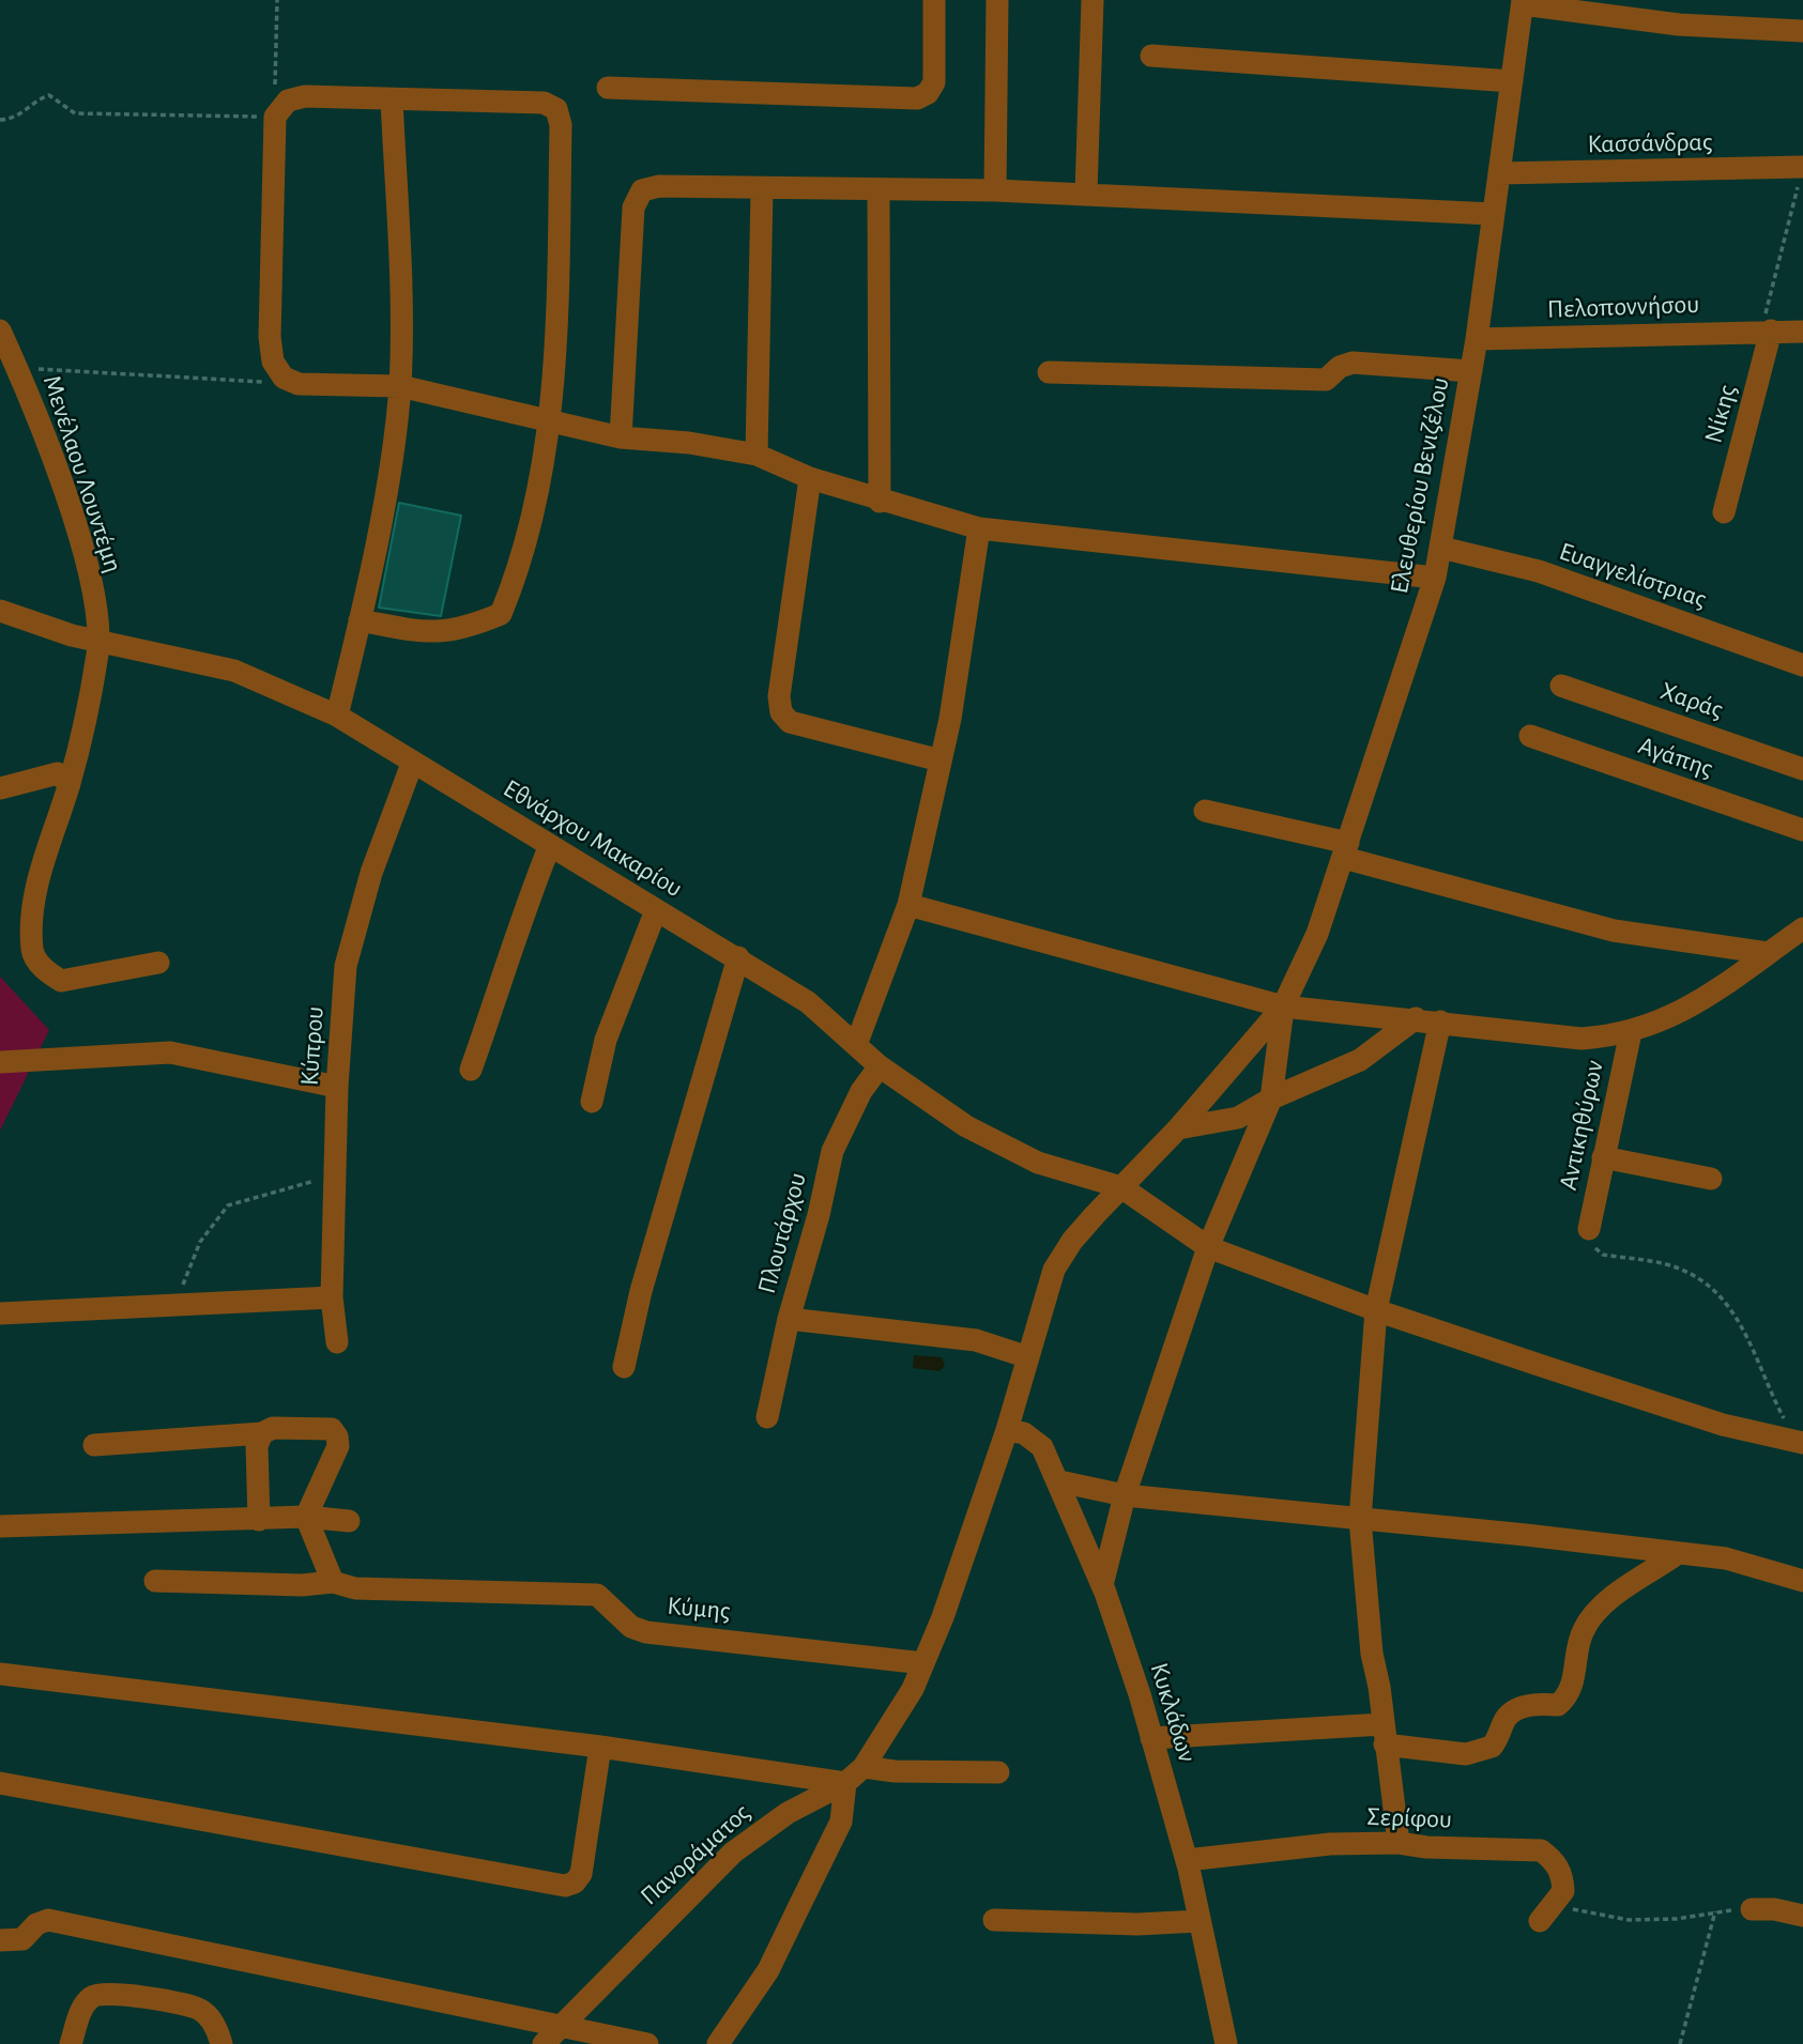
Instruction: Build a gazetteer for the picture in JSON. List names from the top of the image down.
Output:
{
  "streets": {
    "street": [
      "Κασσάνδρας",
      "Πελοποννήσου",
      "Νίκης",
      "Μενέλαου Λουντέμη",
      "Ελευθερίου Βενιζέλου",
      "Ευαγγελίστριας",
      "Χαράς",
      "Αγάπης",
      "Εθνάρχου Μακαρίου",
      "Κύπρου",
      "Αντικηθύρων",
      "Πλουτάρχου",
      "Κύμης",
      "Κυκλάδων",
      "Σερίφου",
      "Πανοράματος"
    ]
  },
  "crossings": [
    ["Κασσάνδρας", "Ελευθερίου Βενιζέλου"],
    ["Πελοποννήσου", "Νίκης"],
    ["Πελοποννήσου", "Ελευθερίου Βενιζέλου"],
    ["Μενέλαου Λουντέμη", "Εθνάρχου Μακαρίου"],
    ["Ελευθερίου Βενιζέλου", "Ευαγγελίστριας"],
    ["Ελευθερίου Βενιζέλου", "Πανοράματος"],
    ["Εθνάρχου Μακαρίου", "Κύπρου"],
    ["Εθνάρχου Μακαρίου", "Πλουτάρχου"],
    ["Εθνάρχου Μακαρίου", "Πανοράματος"],
    ["Πλουτάρχου", "Πανοράματος"],
    ["Κύμης", "Πανοράματος"],
    ["Κυκλάδων", "Σερίφου"],
    ["Κυκλάδων", "Πανοράματος"]
  ]
}
